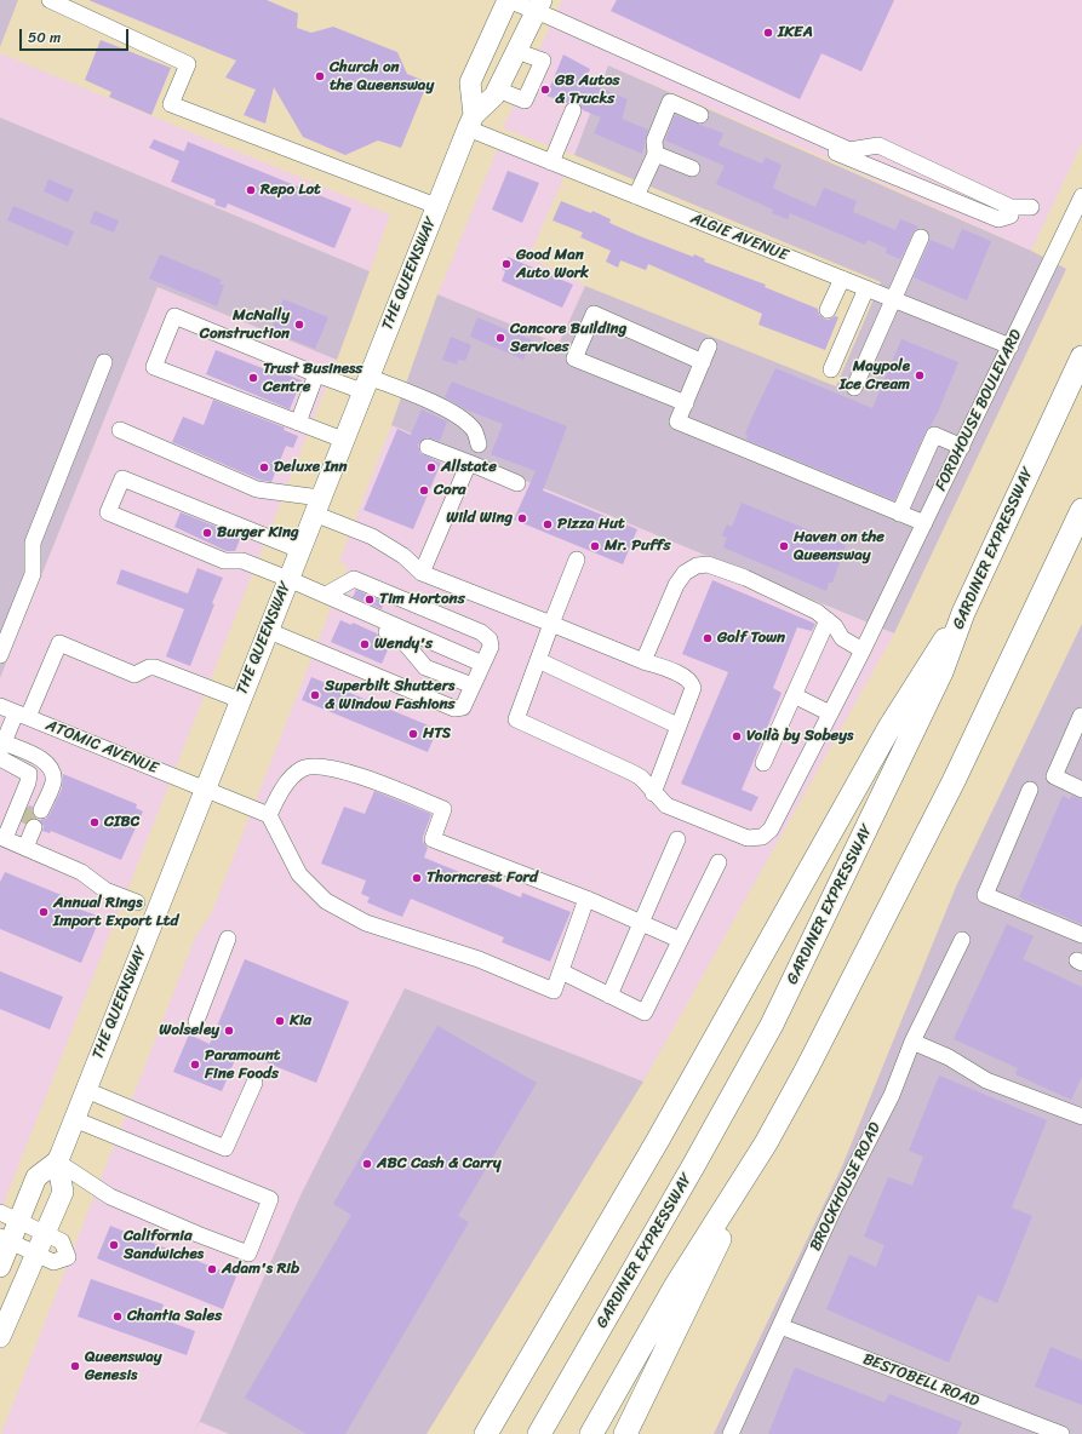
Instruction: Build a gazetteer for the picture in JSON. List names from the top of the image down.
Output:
{
  "streets": {
    "highway": ["GARDINER EXPRESSWAY"],
    "main road": ["THE QUEENSWAY"],
    "street": [
      "ALGIE AVENUE",
      "FORDHOUSE BOULEVARD",
      "ATOMIC AVENUE",
      "BROCKHOUSE ROAD",
      "BESTOBELL ROAD"
    ]
  },
  "crossings": [
    ["ALGIE AVENUE", "THE QUEENSWAY"],
    ["ALGIE AVENUE", "FORDHOUSE BOULEVARD"],
    ["THE QUEENSWAY", "ATOMIC AVENUE"],
    ["BROCKHOUSE ROAD", "BESTOBELL ROAD"]
  ],
  "places": [
    "IKEA",
    "Church on the Queensway",
    "GB Autos & Trucks",
    "Repo Lot",
    "Good Man Auto Work",
    "McNally Construction",
    "Cancore Building Services",
    "Maypole Ice Cream",
    "Trust Business Centre",
    "Deluxe Inn",
    "Allstate",
    "Cora",
    "Wild Wing",
    "Pizza Hut",
    "Burger King",
    "Mr. Puffs",
    "Haven on the Queensway",
    "Tim Hortons",
    "Golf Town",
    "Wendy's",
    "Superbilt Shutters & Window Fashions",
    "HTS",
    "Voilà by Sobeys",
    "CIBC",
    "Thorncrest Ford",
    "Annual Rings Import Export Ltd",
    "Kia",
    "Wolseley",
    "Paramount Fine Foods",
    "ABC Cash & Carry",
    "California Sandwiches",
    "Adam's Rib",
    "Chantia Sales",
    "Queensway Genesis"
  ],
  "scale_bar": "50 m"
}
